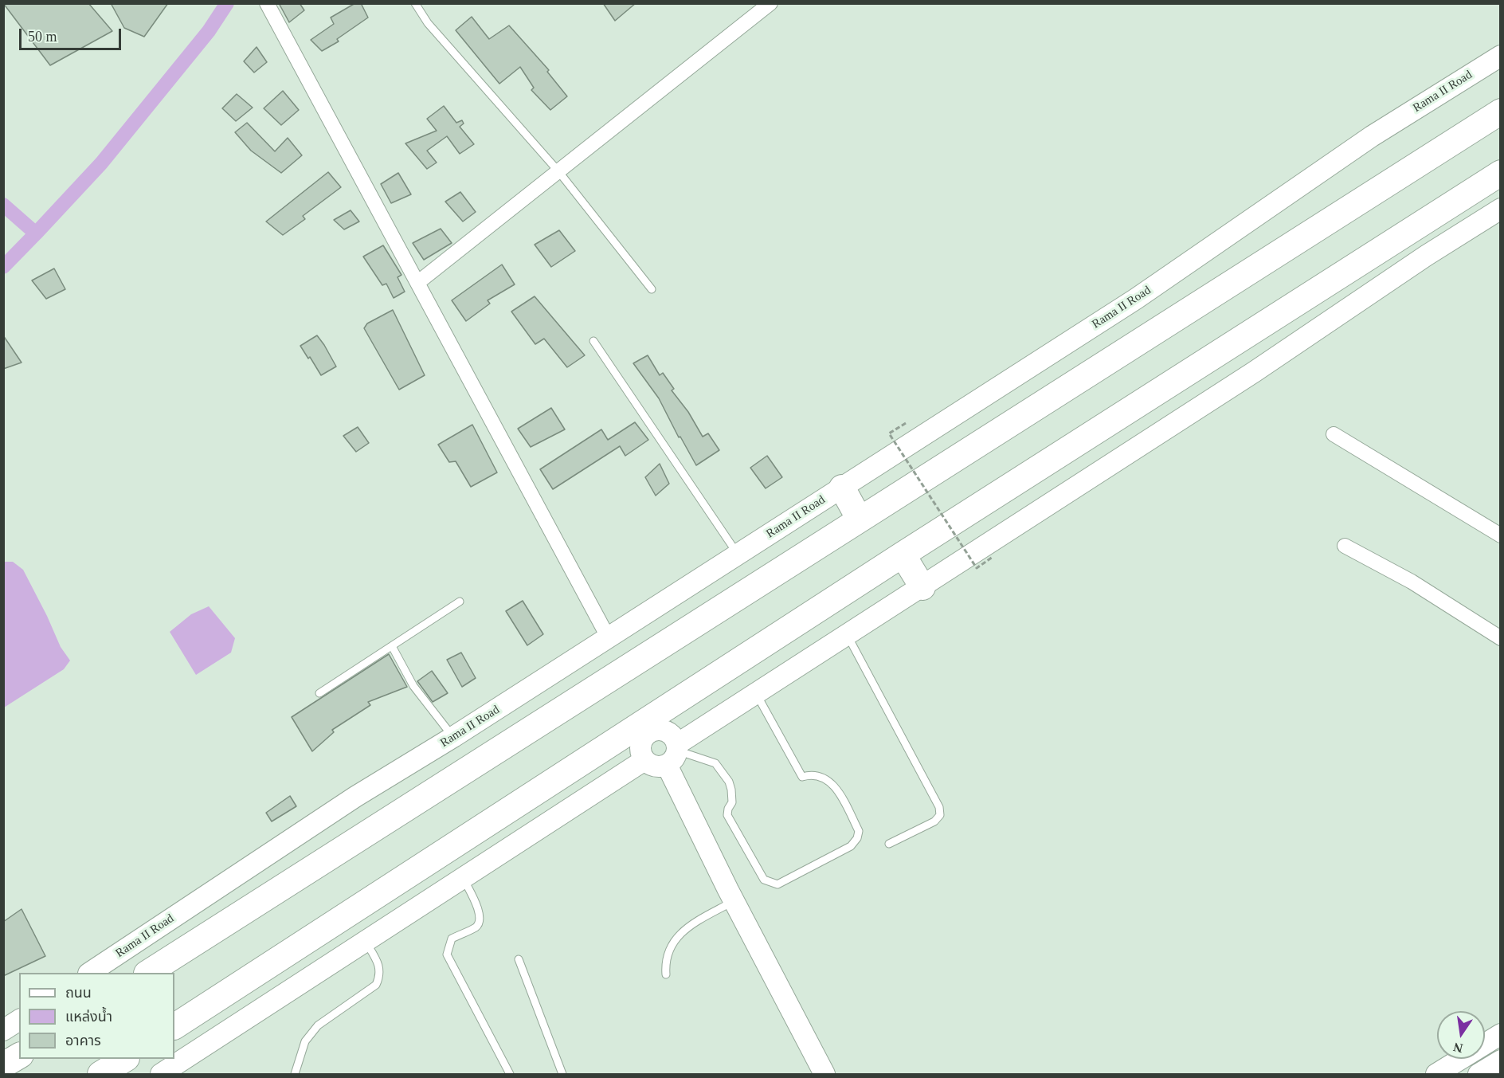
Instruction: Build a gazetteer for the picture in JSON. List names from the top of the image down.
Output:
{
  "streets": {
    "main road": ["Rama II Road"]
  },
  "legend": ["ถนน", "แหล่งน้ำ", "อาคาร"],
  "scale_bar": "50 m",
  "north": "bottom"
}
